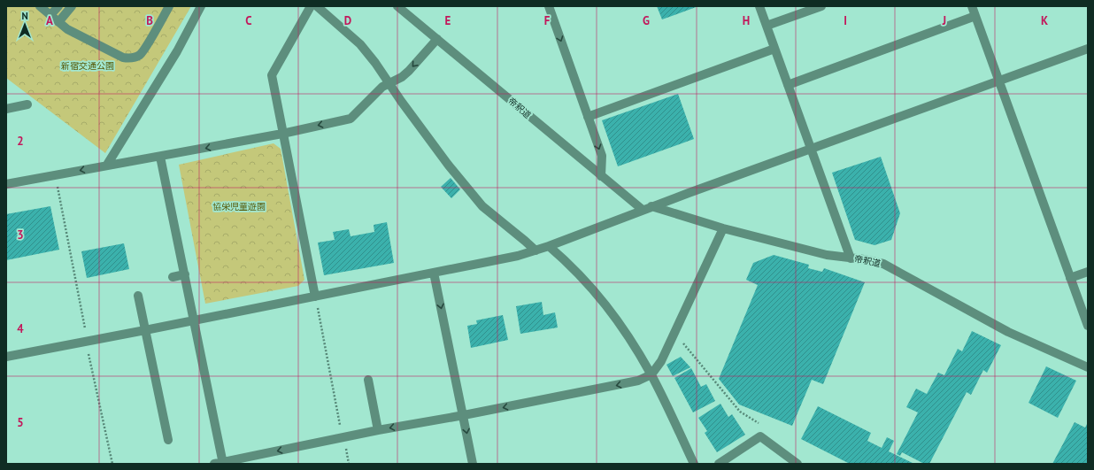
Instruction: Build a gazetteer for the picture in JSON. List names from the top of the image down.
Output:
{
  "streets": {
    "street": ["帝釈道"]
  },
  "parks": ["新宿交通公園", "協栄児童遊園"],
  "north": "top",
  "grid": {
    "columns": [
      "A",
      "B",
      "C",
      "D",
      "E",
      "F",
      "G",
      "H",
      "I",
      "J",
      "K"
    ],
    "rows": [
      "2",
      "3",
      "4",
      "5"
    ]
  }
}
